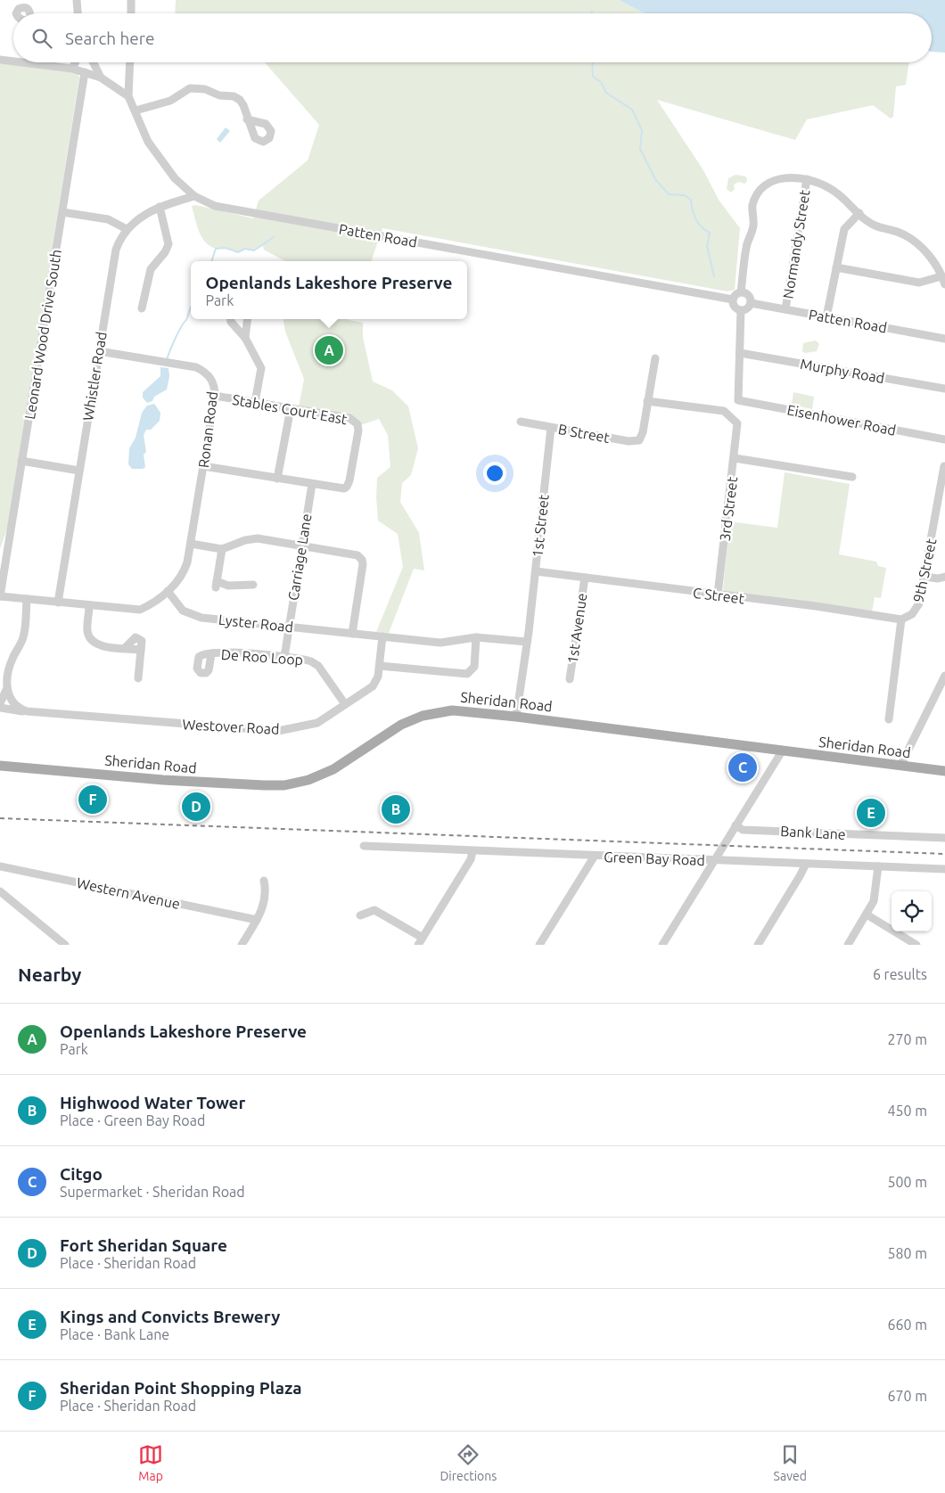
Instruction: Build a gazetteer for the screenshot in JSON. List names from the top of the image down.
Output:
{
  "streets": {
    "main road": ["Sheridan Road"],
    "street": [
      "Patten Road",
      "Normandy Street",
      "Leonard Wood Drive South",
      "Murphy Road",
      "Whistler Road",
      "Stables Court East",
      "Eisenhower Road",
      "Ronan Road",
      "B Street",
      "3rd Street",
      "1st Street",
      "Carriage Lane",
      "9th Street",
      "C Street",
      "Lyster Road",
      "1st Avenue",
      "De Roo Loop",
      "Westover Road",
      "Bank Lane",
      "Green Bay Road",
      "Western Avenue"
    ]
  },
  "crossings": [
    ["Patten Road", "Normandy Street"],
    ["Patten Road", "Leonard Wood Drive South"],
    ["Patten Road", "Whistler Road"],
    ["Murphy Road", "Eisenhower Road"],
    ["Whistler Road", "Ronan Road"],
    ["Stables Court East", "Ronan Road"],
    ["Stables Court East", "Carriage Lane"],
    ["Ronan Road", "Lyster Road"],
    ["B Street", "3rd Street"],
    ["B Street", "1st Street"],
    ["3rd Street", "C Street"],
    ["1st Street", "C Street"],
    ["1st Street", "Lyster Road"],
    ["1st Street", "Sheridan Road"],
    ["Carriage Lane", "Lyster Road"],
    ["Carriage Lane", "De Roo Loop"],
    ["9th Street", "C Street"],
    ["C Street", "1st Avenue"],
    ["Lyster Road", "Westover Road"],
    ["De Roo Loop", "Westover Road"]
  ],
  "page": {
    "search": "Search here",
    "popup": ["Openlands Lakeshore Preserve", "Park"],
    "pins": [
      "A",
      "C",
      "F",
      "D",
      "B",
      "E"
    ],
    "heading": ["Nearby", "6 results"],
    "list": [
      {
        "mark": "A",
        "name": "Openlands Lakeshore Preserve",
        "note": "Park",
        "value": "270 m"
      },
      {
        "mark": "B",
        "name": "Highwood Water Tower",
        "note": "Place · Green Bay Road",
        "value": "450 m"
      },
      {
        "mark": "C",
        "name": "Citgo",
        "note": "Supermarket · Sheridan Road",
        "value": "500 m"
      },
      {
        "mark": "D",
        "name": "Fort Sheridan Square",
        "note": "Place · Sheridan Road",
        "value": "580 m"
      },
      {
        "mark": "E",
        "name": "Kings and Convicts Brewery",
        "note": "Place · Bank Lane",
        "value": "660 m"
      },
      {
        "mark": "F",
        "name": "Sheridan Point Shopping Plaza",
        "note": "Place · Sheridan Road",
        "value": "670 m"
      }
    ],
    "nav": ["Map", "Directions", "Saved"]
  }
}
